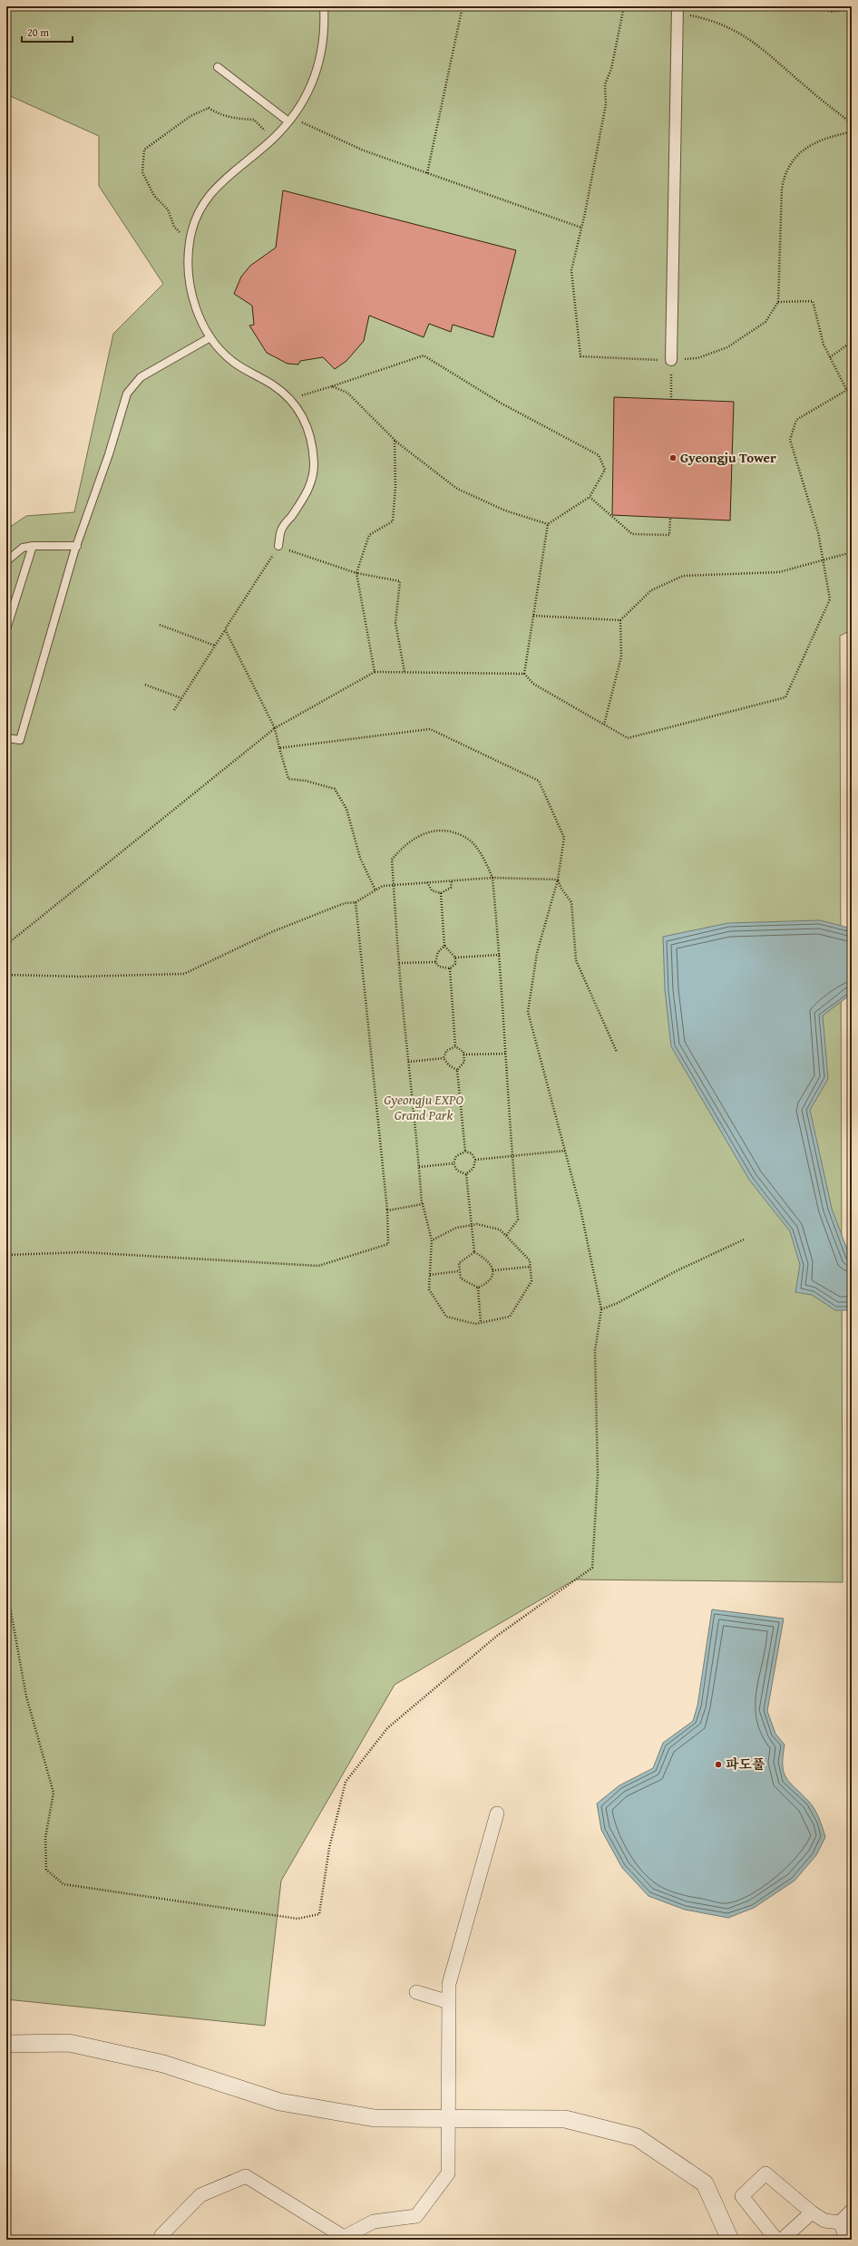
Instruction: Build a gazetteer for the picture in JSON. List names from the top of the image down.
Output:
{
  "parks": ["Gyeongju EXPO Grand Park"],
  "places": ["Gyeongju Tower", "파도풀"],
  "scale_bar": "20 m"
}
